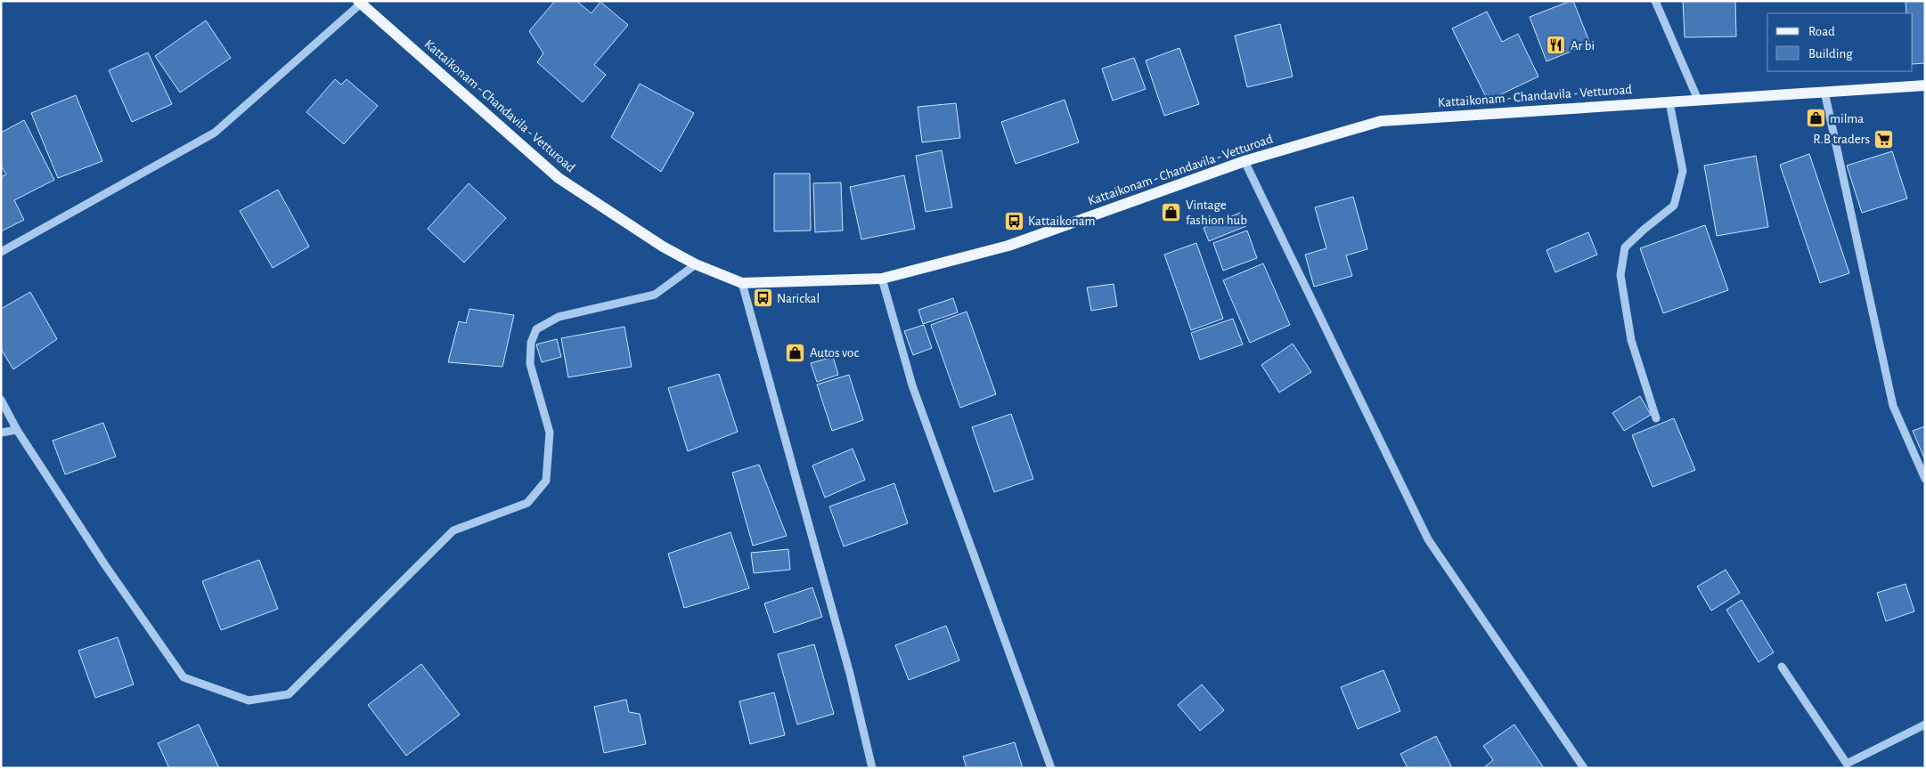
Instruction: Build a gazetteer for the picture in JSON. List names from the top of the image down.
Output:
{
  "streets": {
    "main road": ["Kattaikonam - Chandavila - Vetturoad"]
  },
  "places": {
    "restaurant": ["Ar bi"],
    "shop": ["milma", "Vintage fashion hub", "Autos voc"],
    "supermarket": ["R.B traders"],
    "bus stop": ["Kattaikonam", "Narickal"]
  },
  "legend": ["Road", "Building"]
}
